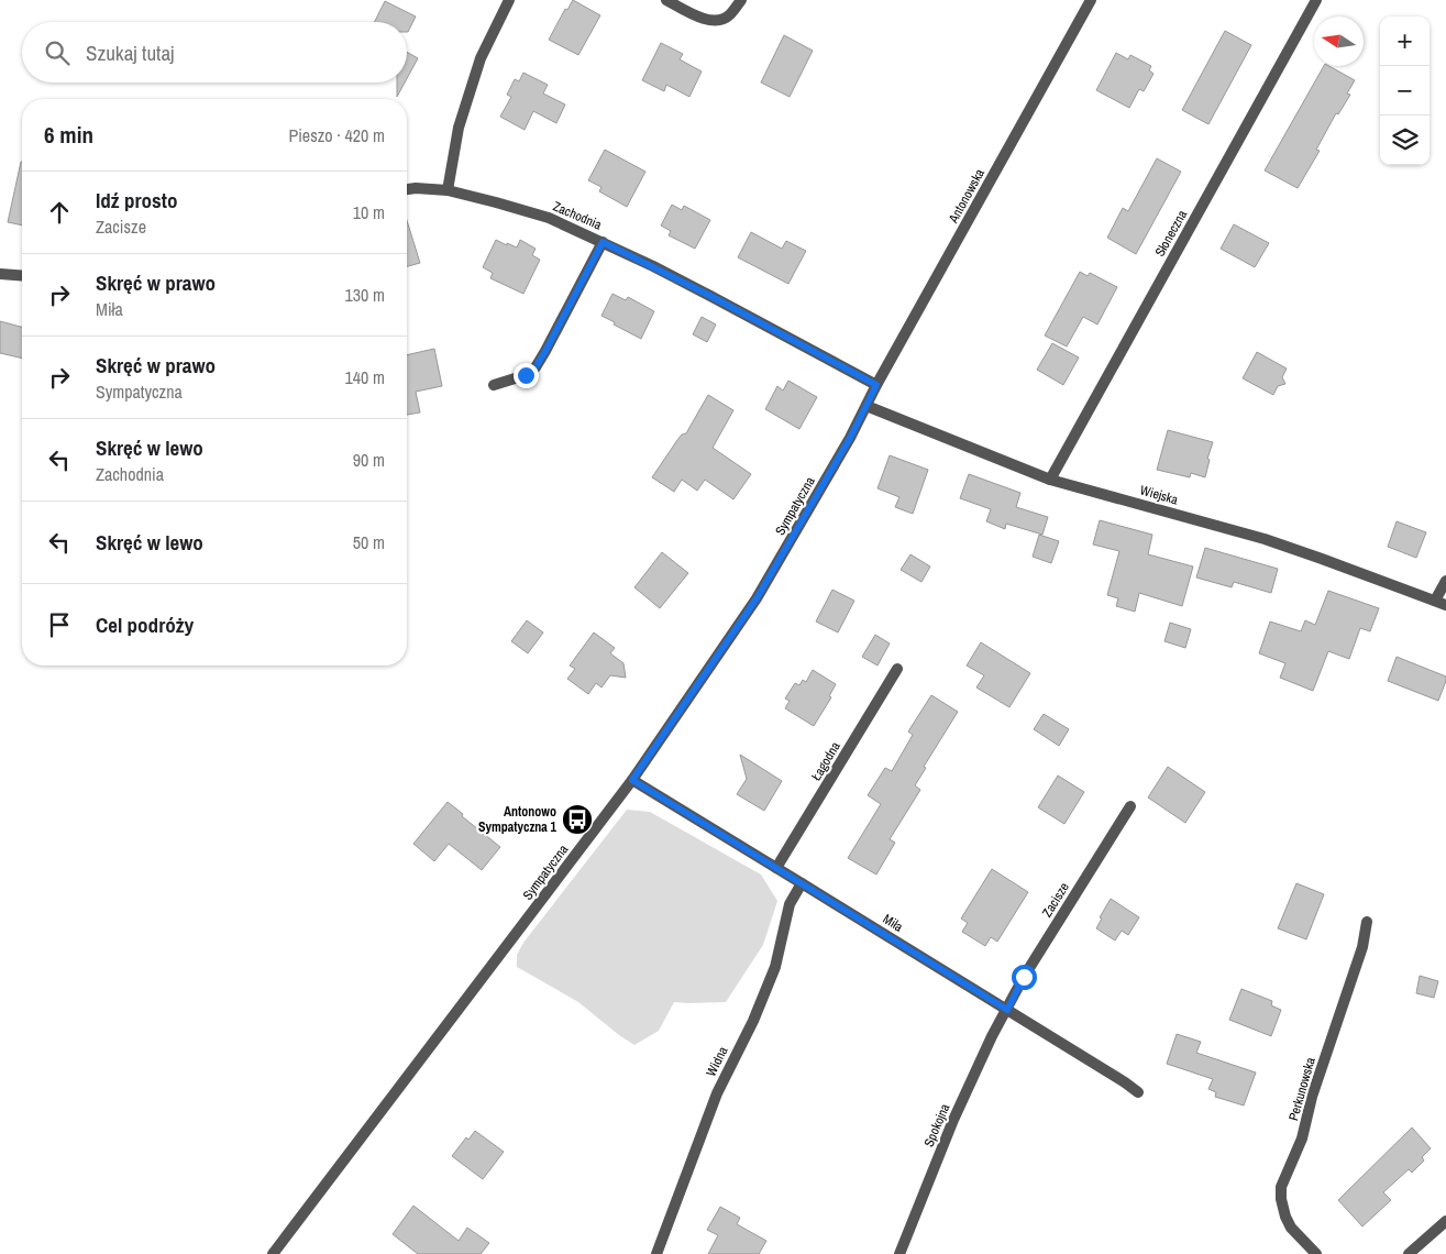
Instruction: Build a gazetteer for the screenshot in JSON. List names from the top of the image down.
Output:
{
  "streets": {
    "street": [
      "Antonowska",
      "Zachodnia",
      "Słoneczna",
      "Wiejska",
      "Sympatyczna",
      "Łagodna",
      "Zacisze",
      "Miła",
      "Widna",
      "Perkunowska",
      "Spokojna"
    ]
  },
  "crossings": [
    ["Antonowska", "Zachodnia"],
    ["Antonowska", "Wiejska"],
    ["Antonowska", "Sympatyczna"],
    ["Słoneczna", "Wiejska"],
    ["Wiejska", "Sympatyczna"],
    ["Sympatyczna", "Miła"],
    ["Łagodna", "Miła"],
    ["Zacisze", "Miła"],
    ["Zacisze", "Spokojna"],
    ["Miła", "Widna"],
    ["Miła", "Spokojna"]
  ],
  "places": {
    "bus stop": ["Antonowo Sympatyczna 1"]
  },
  "north": "left",
  "page": {
    "map_buttons": ["+", "−"],
    "search": "Szukaj tutaj",
    "heading": ["6 min", "Pieszo · 420 m"],
    "list": [
      ["Idź prosto", "Zacisze", "10 m"],
      ["Skręć w prawo", "Miła", "130 m"],
      ["Skręć w prawo", "Sympatyczna", "140 m"],
      ["Skręć w lewo", "Zachodnia", "90 m"],
      ["Skręć w lewo", "50 m"],
      "Cel podróży"
    ]
  }
}
